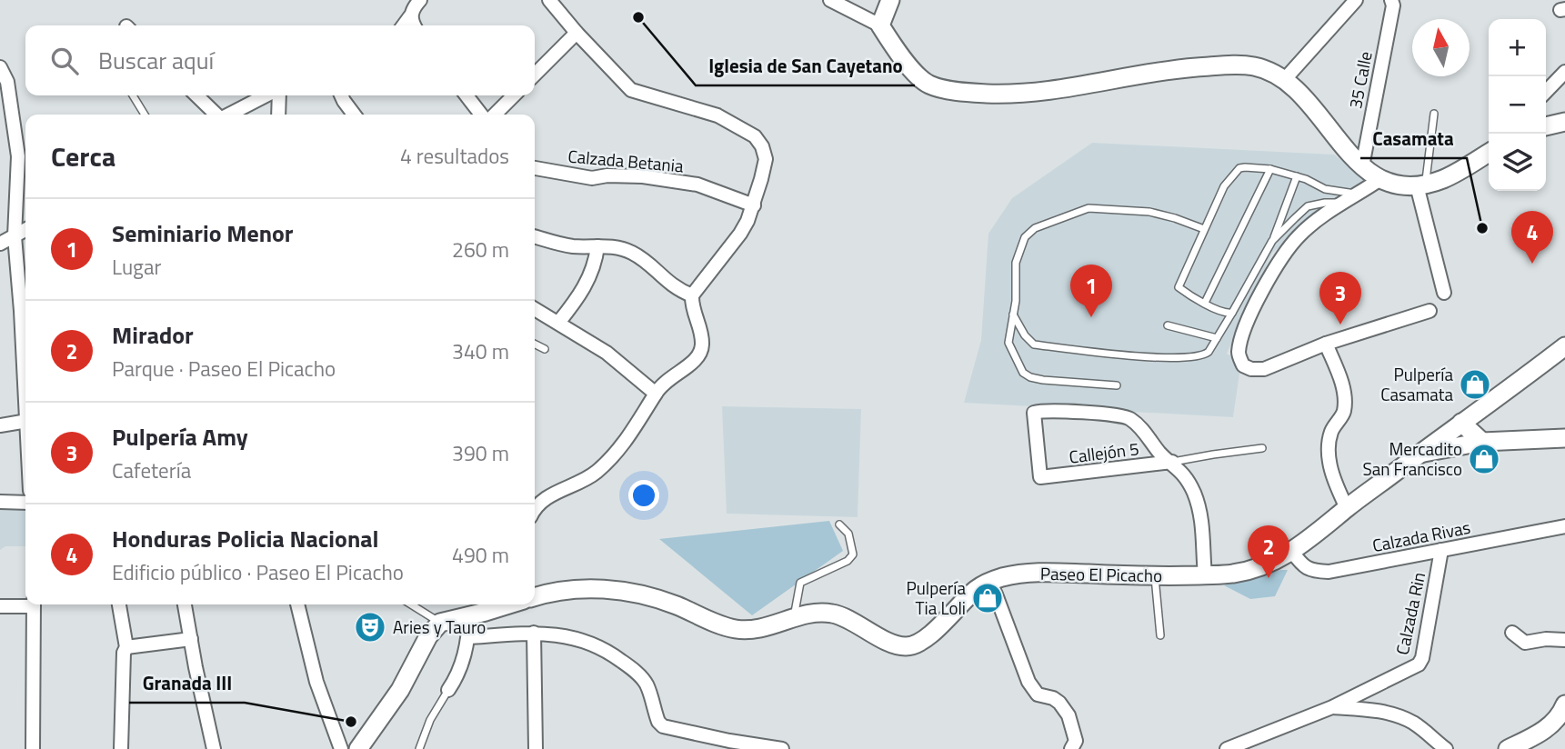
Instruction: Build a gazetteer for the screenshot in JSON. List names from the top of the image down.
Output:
{
  "streets": {
    "street": [
      "35 Calle",
      "Calzada Betania",
      "Callejón 5",
      "Calzada Rivas",
      "Paseo El Picacho",
      "Calzada Rin"
    ]
  },
  "crossings": [
    ["Calzada Rivas", "Paseo El Picacho"],
    ["Calzada Rivas", "Calzada Rin"]
  ],
  "places": {
    "other": ["Iglesia de San Cayetano", "Casamata", "Granada III"],
    "shop": ["Pulpería Casamata", "Mercadito San Francisco", "Pulpería Tia Loli"],
    "theatre": ["Aries y Tauro"]
  },
  "north": "top",
  "page": {
    "map_buttons": ["+", "−"],
    "search": "Buscar aquí",
    "heading": ["Cerca", "4 resultados"],
    "list": [
      {
        "mark": "1",
        "name": "Seminiario Menor",
        "note": "Lugar",
        "value": "260 m"
      },
      {
        "mark": "2",
        "name": "Mirador",
        "note": "Parque · Paseo El Picacho",
        "value": "340 m"
      },
      {
        "mark": "3",
        "name": "Pulpería Amy",
        "note": "Cafetería",
        "value": "390 m"
      },
      {
        "mark": "4",
        "name": "Honduras Policia Nacional",
        "note": "Edificio público · Paseo El Picacho",
        "value": "490 m"
      }
    ],
    "pins": [
      "4",
      "1",
      "3",
      "2"
    ]
  }
}
